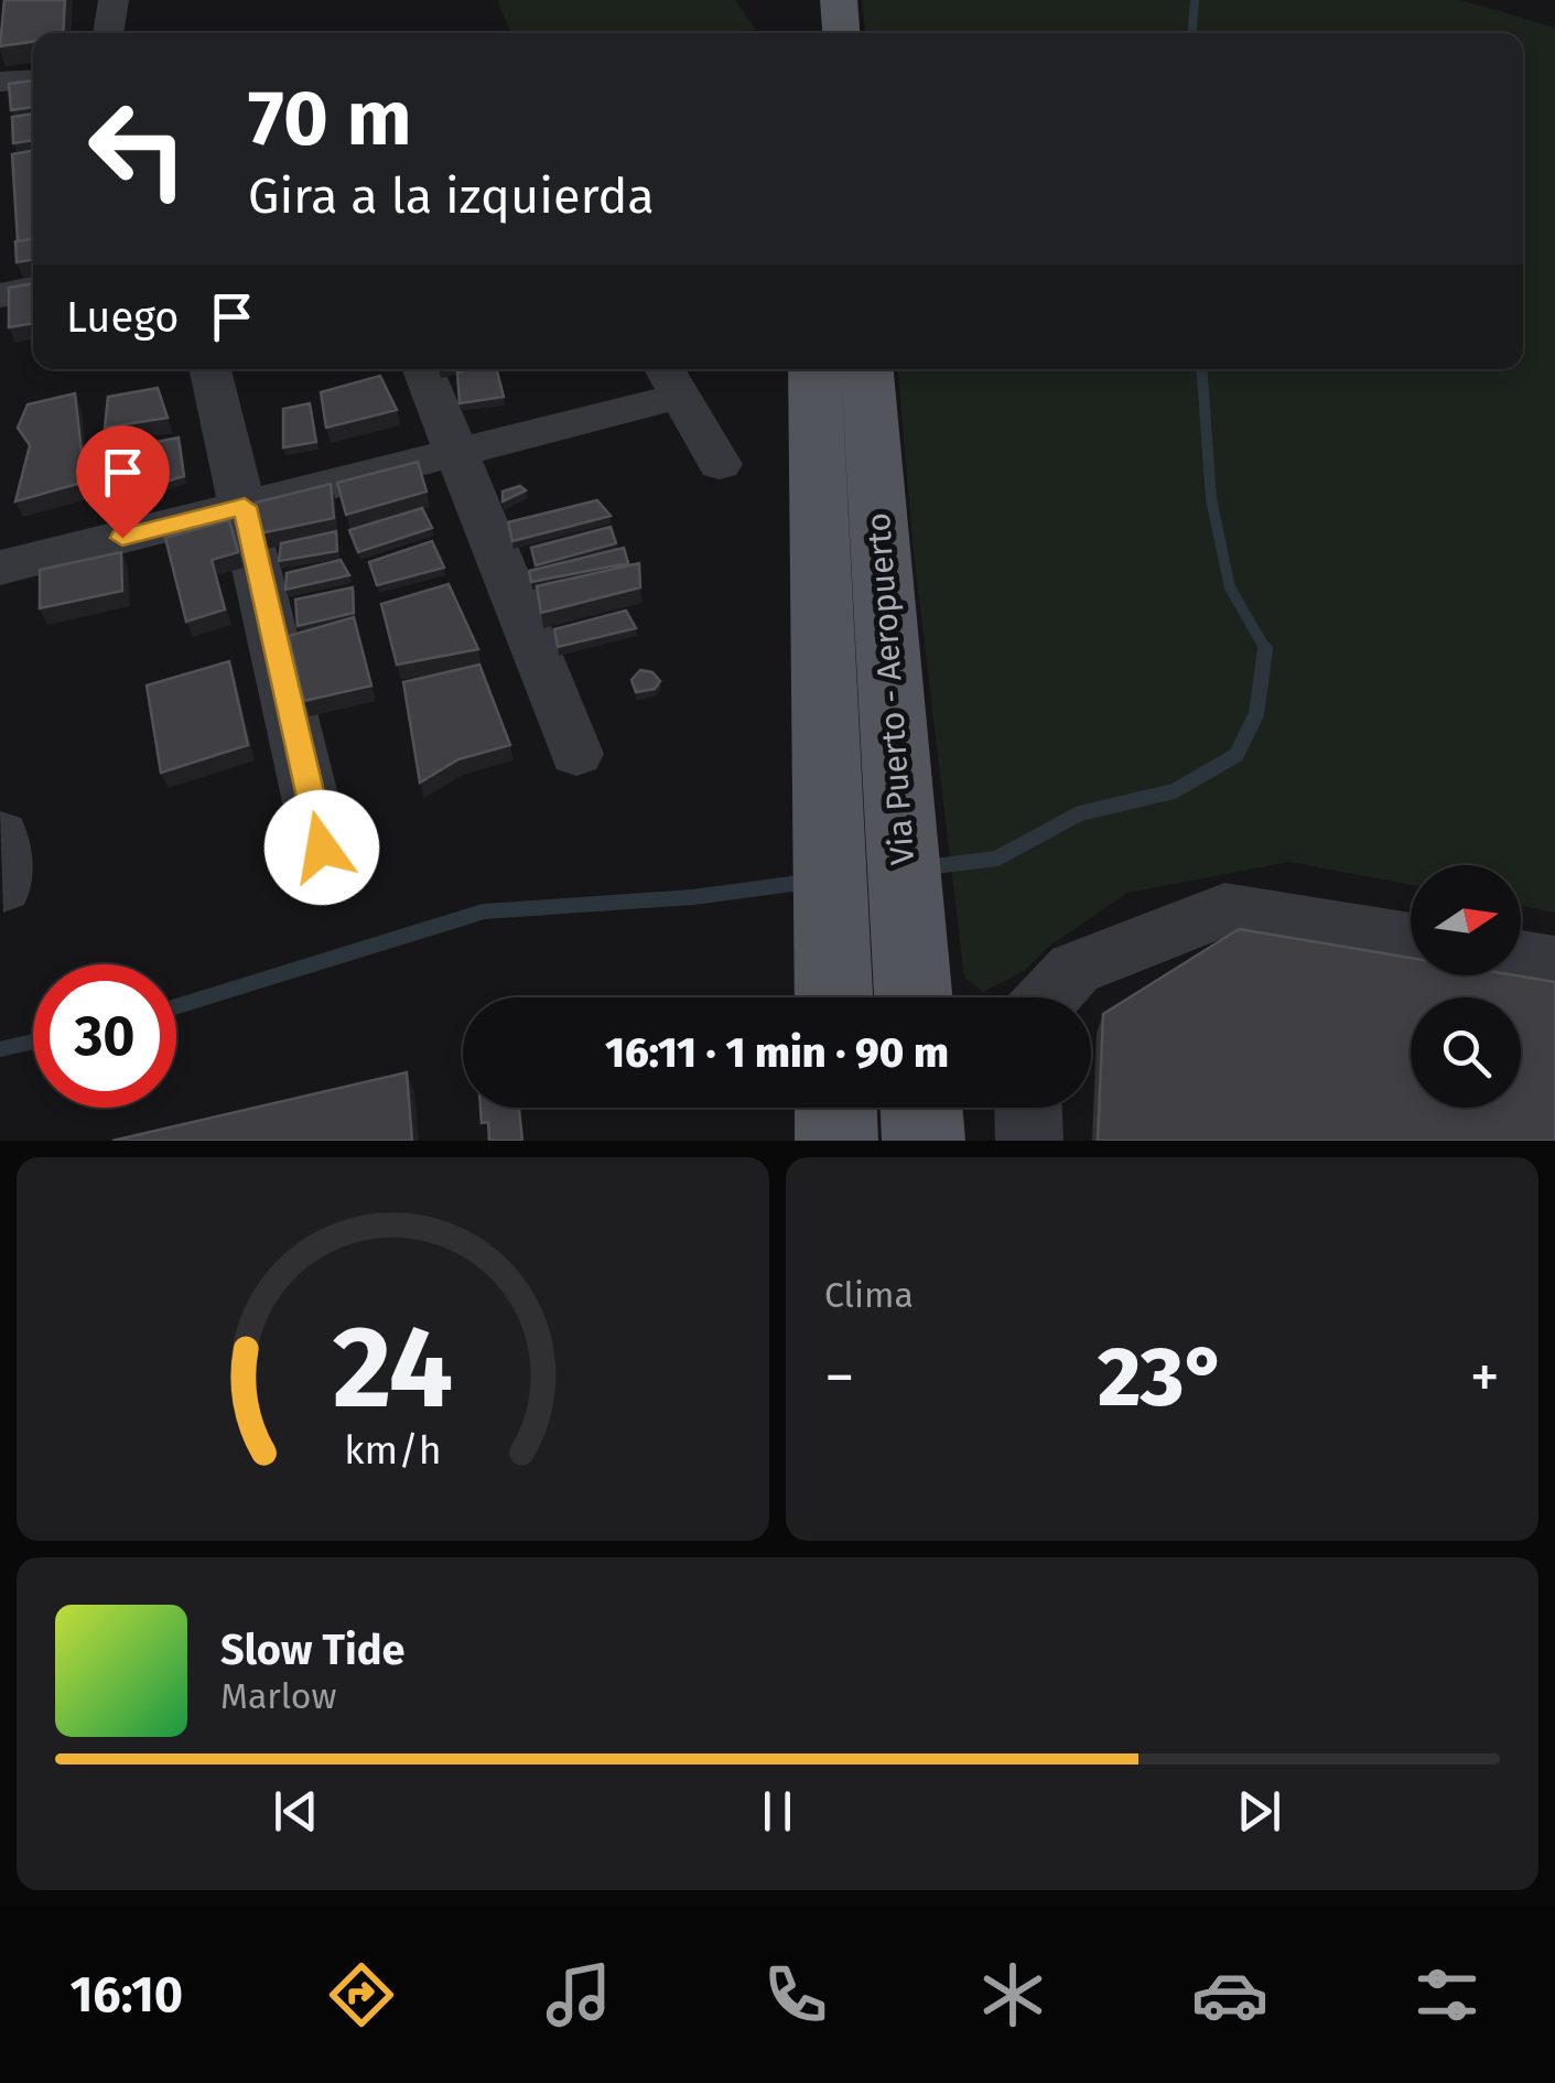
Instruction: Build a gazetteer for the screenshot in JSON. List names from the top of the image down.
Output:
{
  "streets": {
    "main road": ["Via Puerto - Aeropuerto"]
  },
  "north": "right",
  "page": {
    "turn": ["70 m", "Gira a la izquierda"],
    "then": "Luego",
    "limit": "30",
    "trip": "16:11 · 1 min · 90 m",
    "tile": "Clima",
    "heat": ["−", "23°", "+"],
    "song": ["Slow Tide", "Marlow"],
    "tabs": "16:10",
    "gauge": ["24", "km/h"]
  }
}
